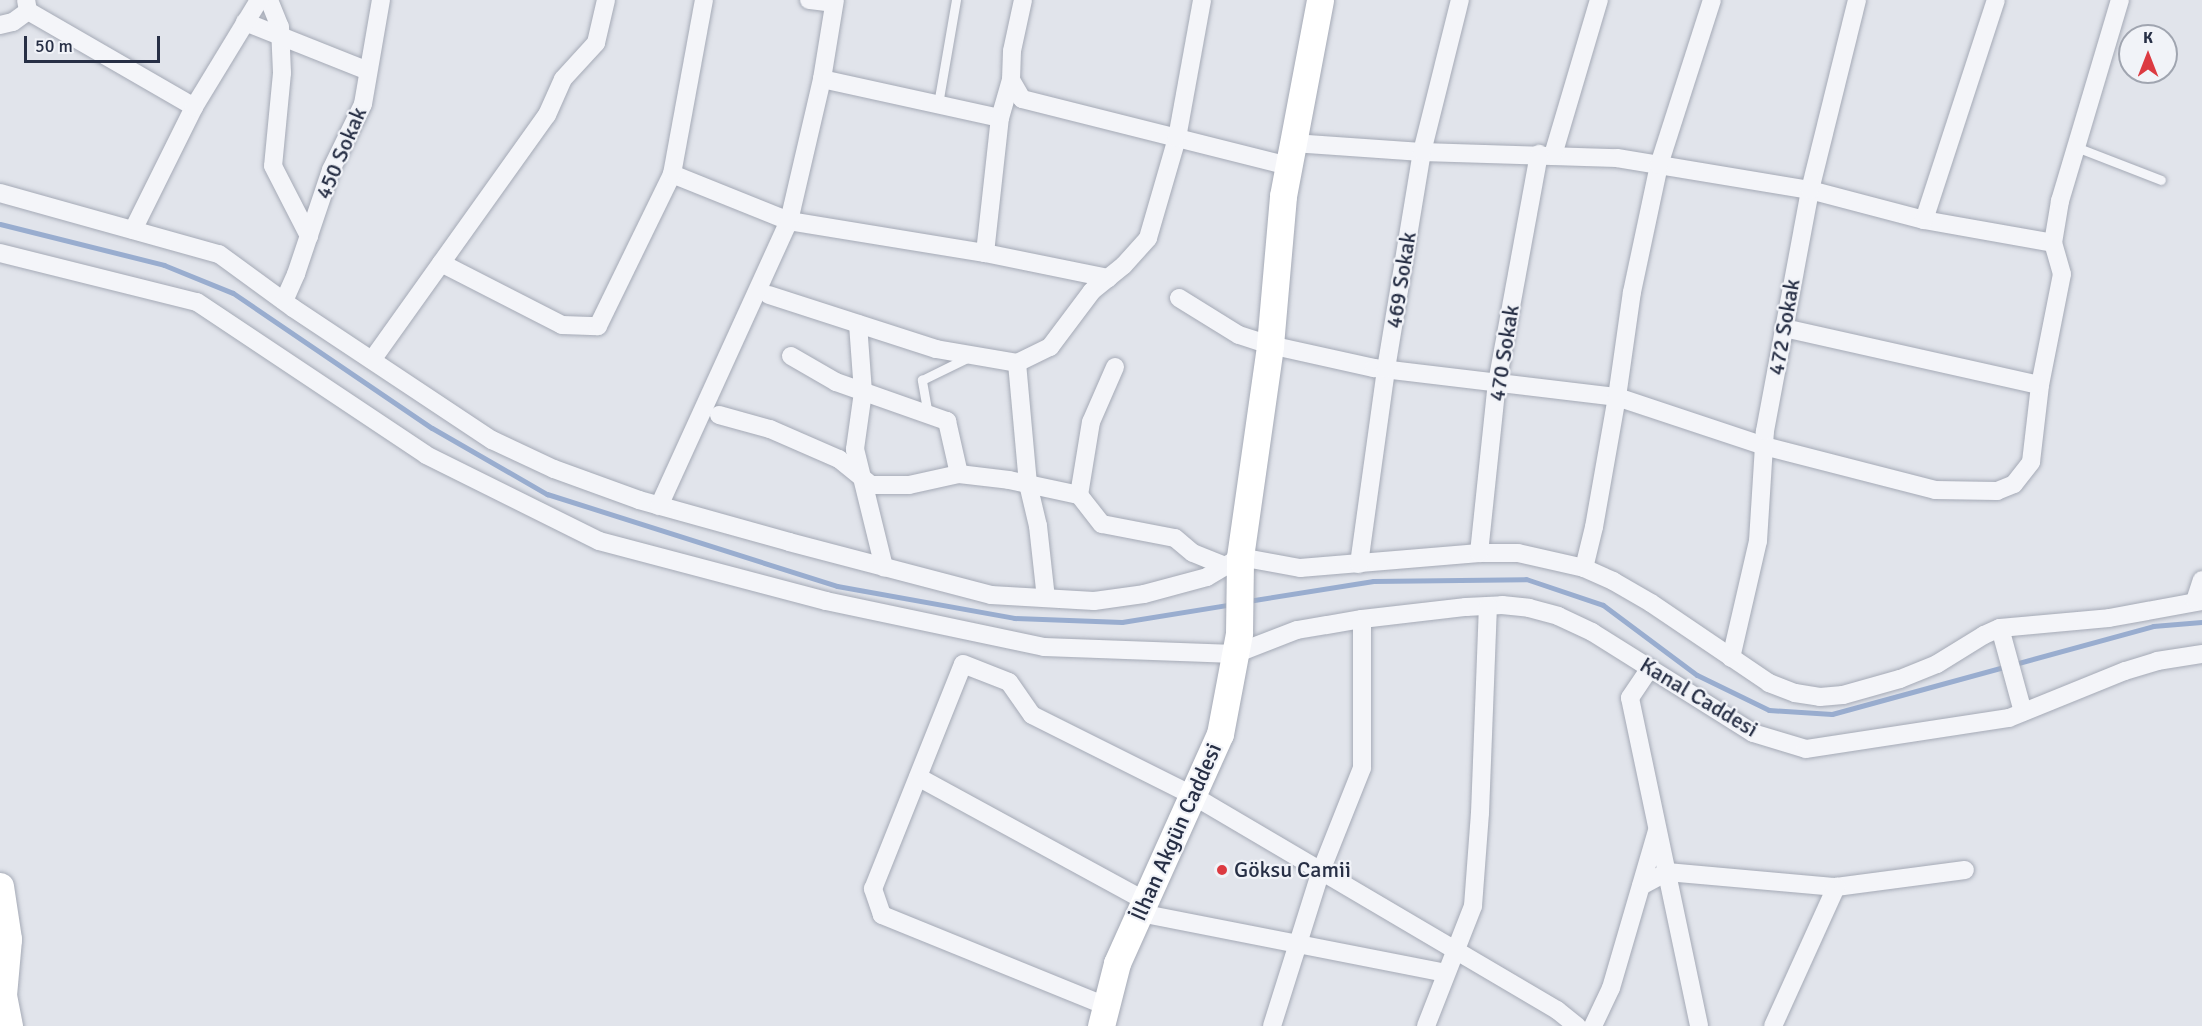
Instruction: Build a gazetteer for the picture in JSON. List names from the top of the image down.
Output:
{
  "streets": {
    "main road": ["İlhan Akgün Caddesi"],
    "street": [
      "450 Sokak",
      "469 Sokak",
      "472 Sokak",
      "470 Sokak",
      "Kanal Caddesi"
    ]
  },
  "crossings": [
    ["Kanal Caddesi", "İlhan Akgün Caddesi"]
  ],
  "places": ["Göksu Camii"],
  "scale_bar": "50 m",
  "north": "top"
}
